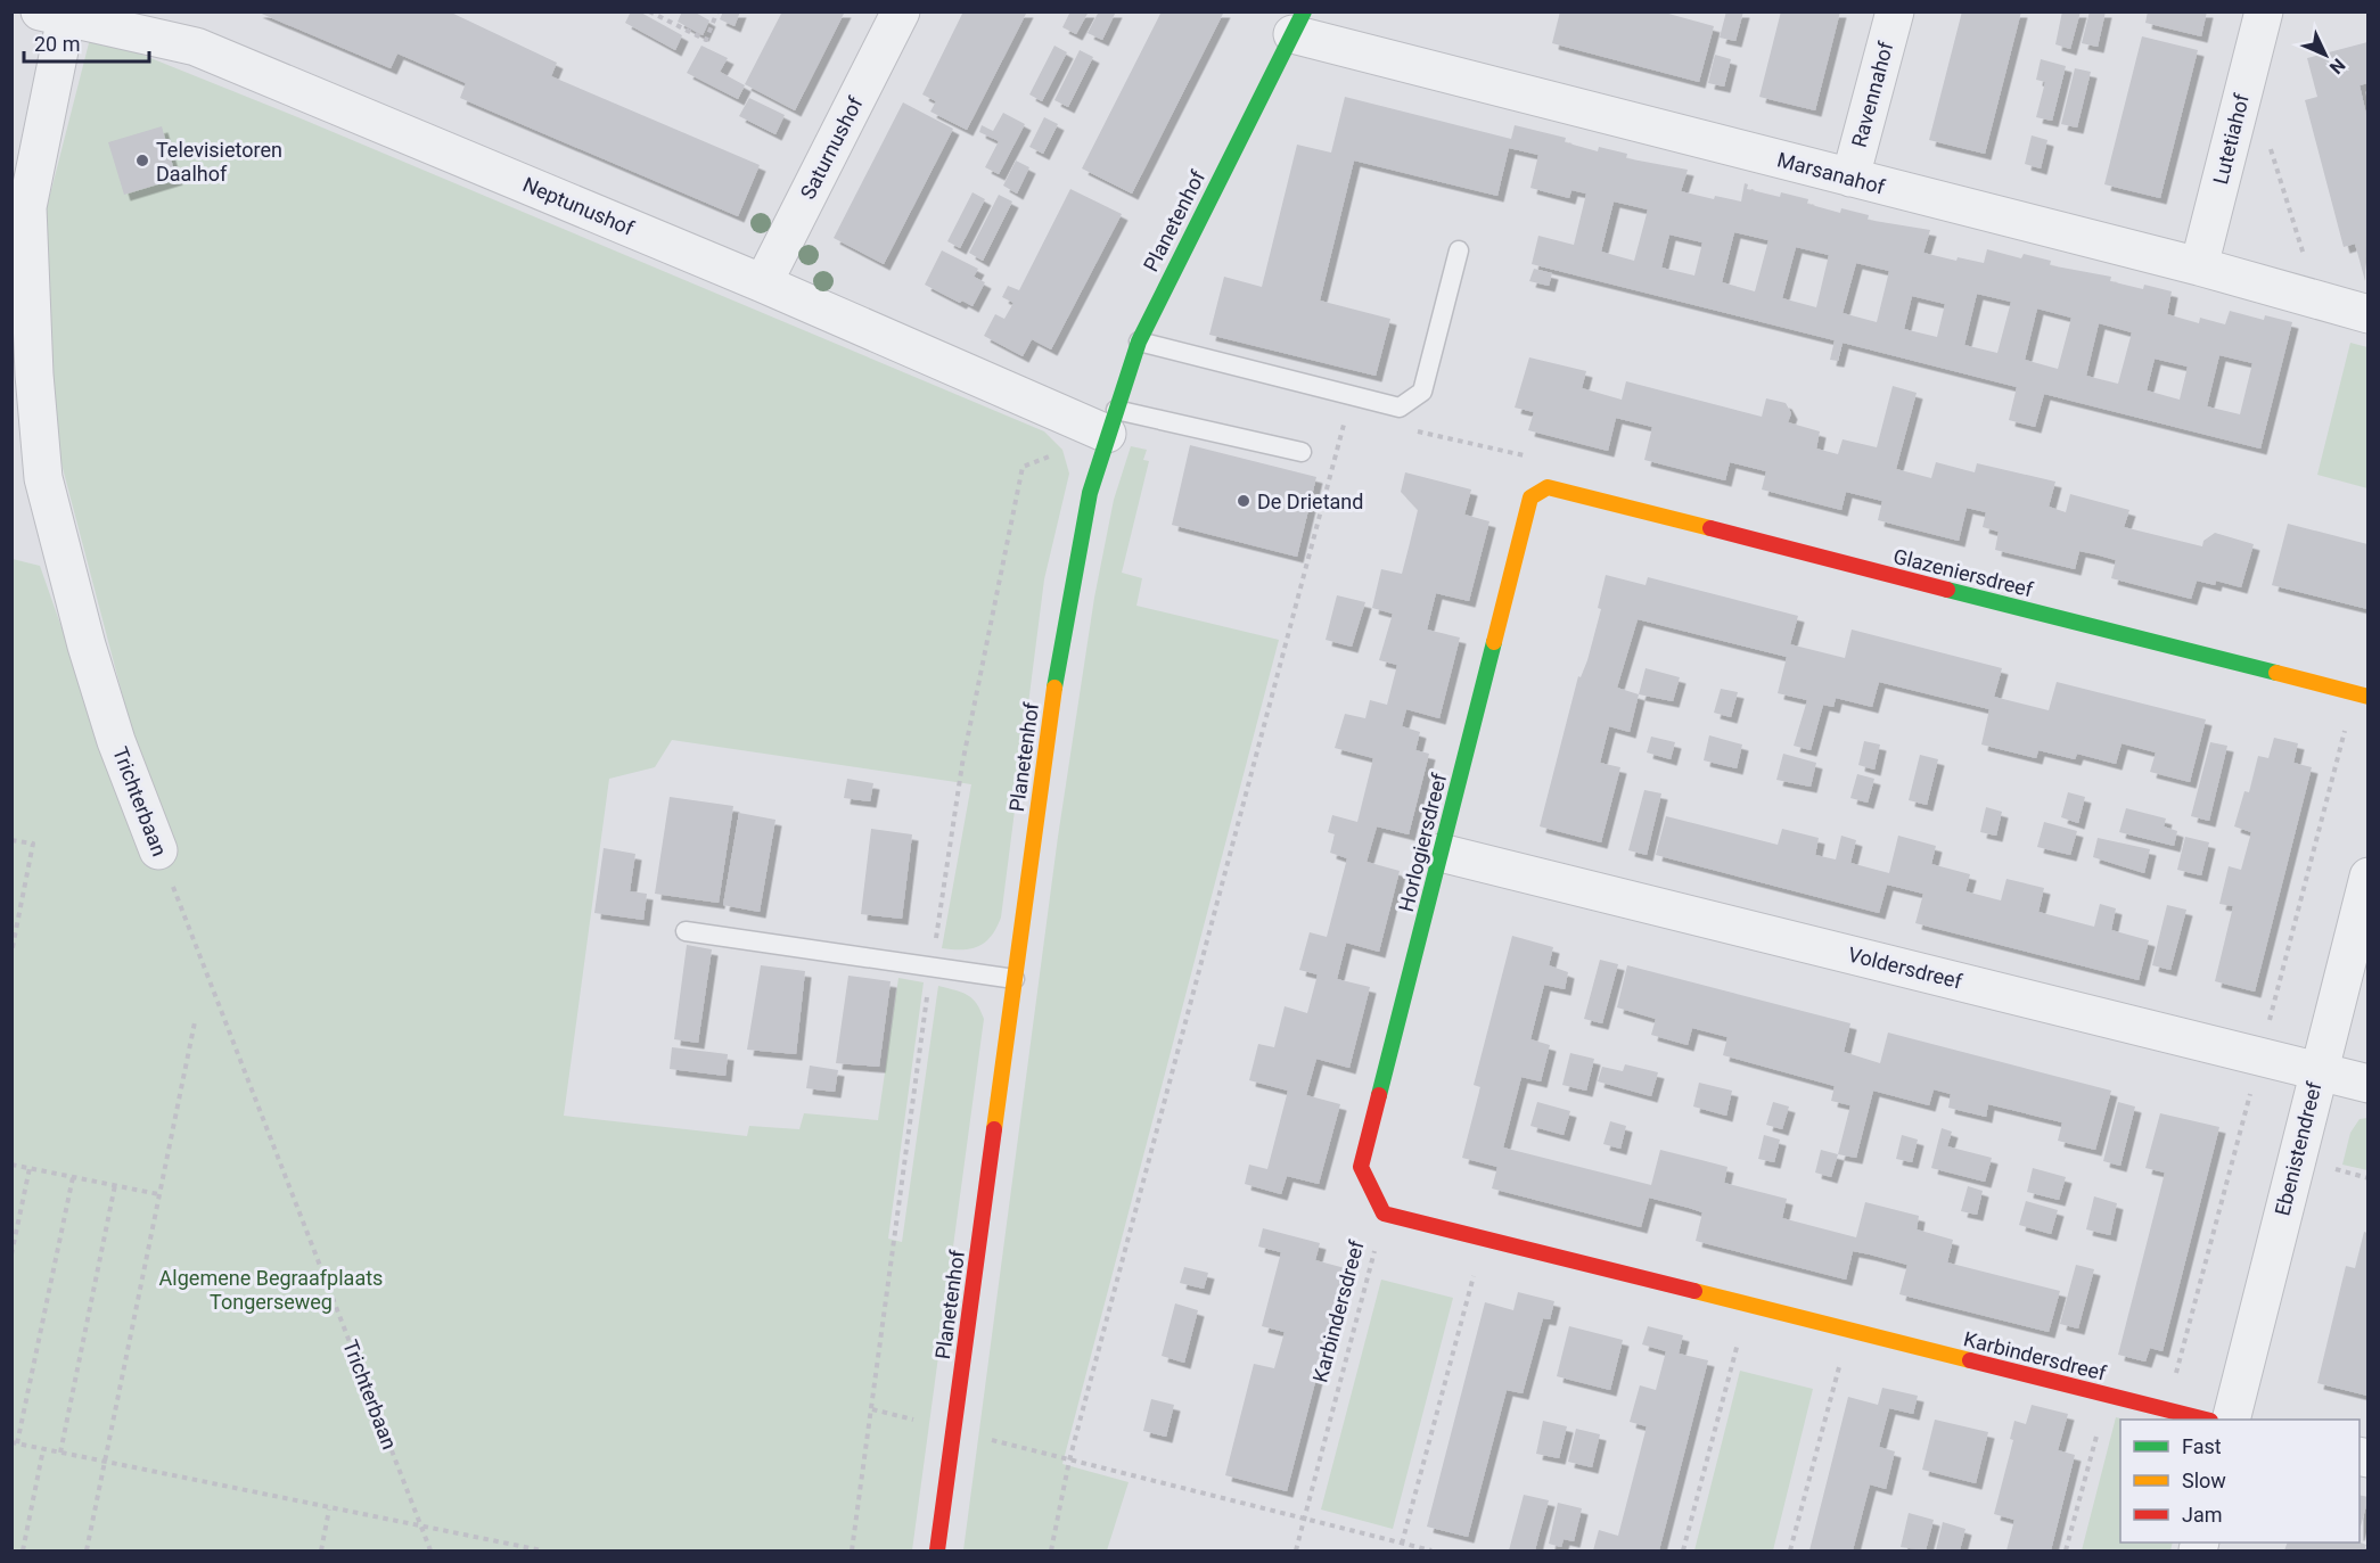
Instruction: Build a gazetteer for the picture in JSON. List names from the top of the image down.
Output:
{
  "streets": {
    "street": [
      "Ravennahof",
      "Lutetiahof",
      "Saturnushof",
      "Marsanahof",
      "Neptunushof",
      "Planetenhof",
      "Glazeniersdreef",
      "Trichterbaan",
      "Horlogiersdreef",
      "Voldersdreef",
      "Ebenistendreef",
      "Karbindersdreef"
    ]
  },
  "crossings": [
    ["Ravennahof", "Marsanahof"],
    ["Lutetiahof", "Marsanahof"],
    ["Saturnushof", "Neptunushof"],
    ["Marsanahof", "Planetenhof"],
    ["Neptunushof", "Planetenhof"],
    ["Neptunushof", "Trichterbaan"],
    ["Glazeniersdreef", "Horlogiersdreef"],
    ["Horlogiersdreef", "Voldersdreef"],
    ["Horlogiersdreef", "Karbindersdreef"],
    ["Voldersdreef", "Ebenistendreef"]
  ],
  "parks": ["Algemene Begraafplaats Tongerseweg"],
  "places": ["Televisietoren Daalhof", "De Drietand"],
  "legend": ["Fast", "Slow", "Jam"],
  "scale_bar": "20 m",
  "north": "bottom right"
}
